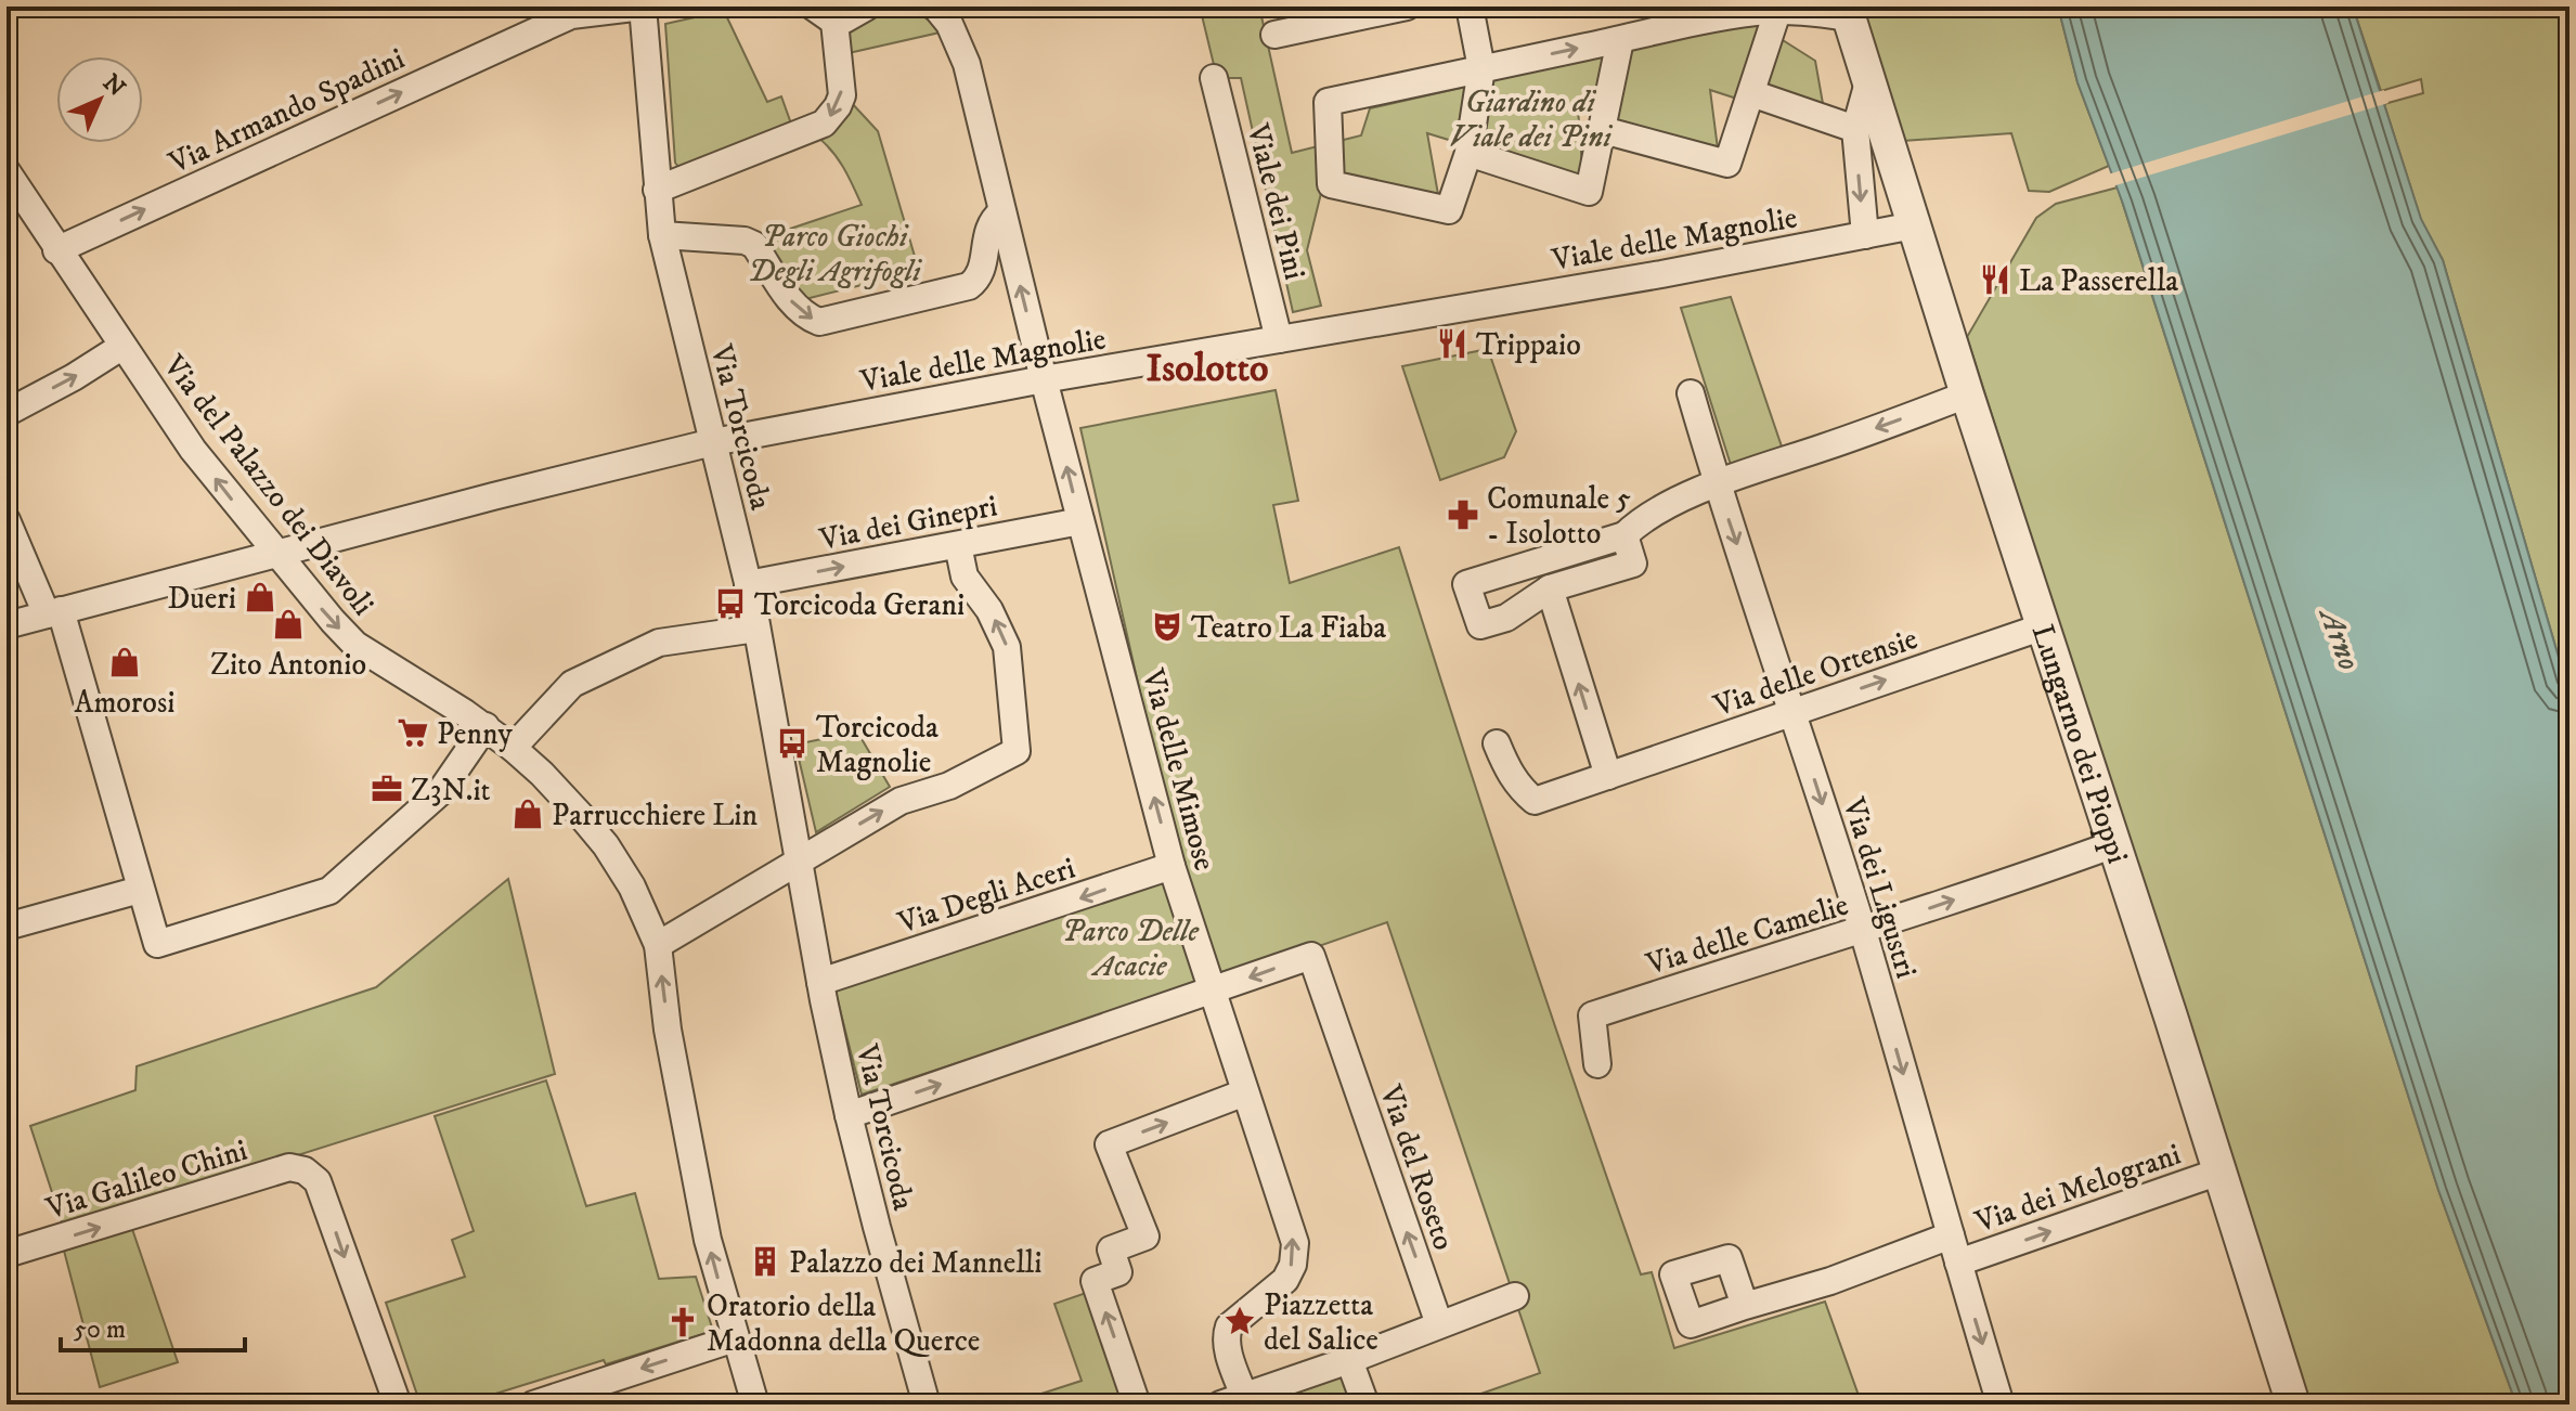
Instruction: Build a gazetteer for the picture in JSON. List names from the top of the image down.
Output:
{
  "streets": {
    "street": [
      "Via Armando Spadini",
      "Viale dei Pini",
      "Viale delle Magnolie",
      "Via Torcicoda",
      "Via del Palazzo dei Diavoli",
      "Via dei Ginepri",
      "Via delle Ortensie",
      "Lungarno dei Pioppi",
      "Via delle Mimose",
      "Via dei Ligustri",
      "Via Degli Aceri",
      "Via delle Camelie",
      "Via del Roseto",
      "Via Galileo Chini",
      "Via dei Melograni"
    ]
  },
  "crossings": [
    ["Via Armando Spadini", "Via Torcicoda"],
    ["Via Armando Spadini", "Via del Palazzo dei Diavoli"],
    ["Viale dei Pini", "Viale delle Magnolie"],
    ["Viale delle Magnolie", "Via Torcicoda"],
    ["Viale delle Magnolie", "Via del Palazzo dei Diavoli"],
    ["Viale delle Magnolie", "Lungarno dei Pioppi"],
    ["Viale delle Magnolie", "Via delle Mimose"],
    ["Via Torcicoda", "Via dei Ginepri"],
    ["Via Torcicoda", "Via Degli Aceri"],
    ["Via dei Ginepri", "Via delle Mimose"],
    ["Via delle Ortensie", "Lungarno dei Pioppi"],
    ["Via delle Ortensie", "Via dei Ligustri"],
    ["Lungarno dei Pioppi", "Via delle Camelie"],
    ["Lungarno dei Pioppi", "Via dei Melograni"],
    ["Via delle Mimose", "Via Degli Aceri"],
    ["Via delle Mimose", "Via del Roseto"],
    ["Via dei Ligustri", "Via delle Camelie"],
    ["Via dei Ligustri", "Via dei Melograni"]
  ],
  "one_way": [
    "Via Armando Spadini",
    "Via dei Ginepri",
    "Via delle Ortensie",
    "Via delle Mimose",
    "Via dei Ligustri",
    "Via delle Camelie",
    "Via del Roseto",
    "Via dei Melograni"
  ],
  "districts": ["Isolotto"],
  "water": ["Arno"],
  "parks": ["Giardino di Viale dei Pini", "Parco Giochi Degli Agrifogli", "Parco Delle Acacie"],
  "places": {
    "restaurant": ["La Passerella", "Trippaio"],
    "pharmacy": ["Comunale 5 - Isolotto"],
    "shop": [
      "Dueri",
      "Zito Antonio",
      "Amorosi",
      "Parrucchiere Lin"
    ],
    "bus stop": ["Torcicoda Gerani", "Torcicoda Magnolie"],
    "theatre": ["Teatro La Fiaba"],
    "supermarket": ["Penny"],
    "office": ["Z3N.it"],
    "building": ["Palazzo dei Mannelli"],
    "place": ["Piazzetta del Salice"],
    "church": ["Oratorio della Madonna della Querce"]
  },
  "scale_bar": "50 m",
  "north": "top right"
}
